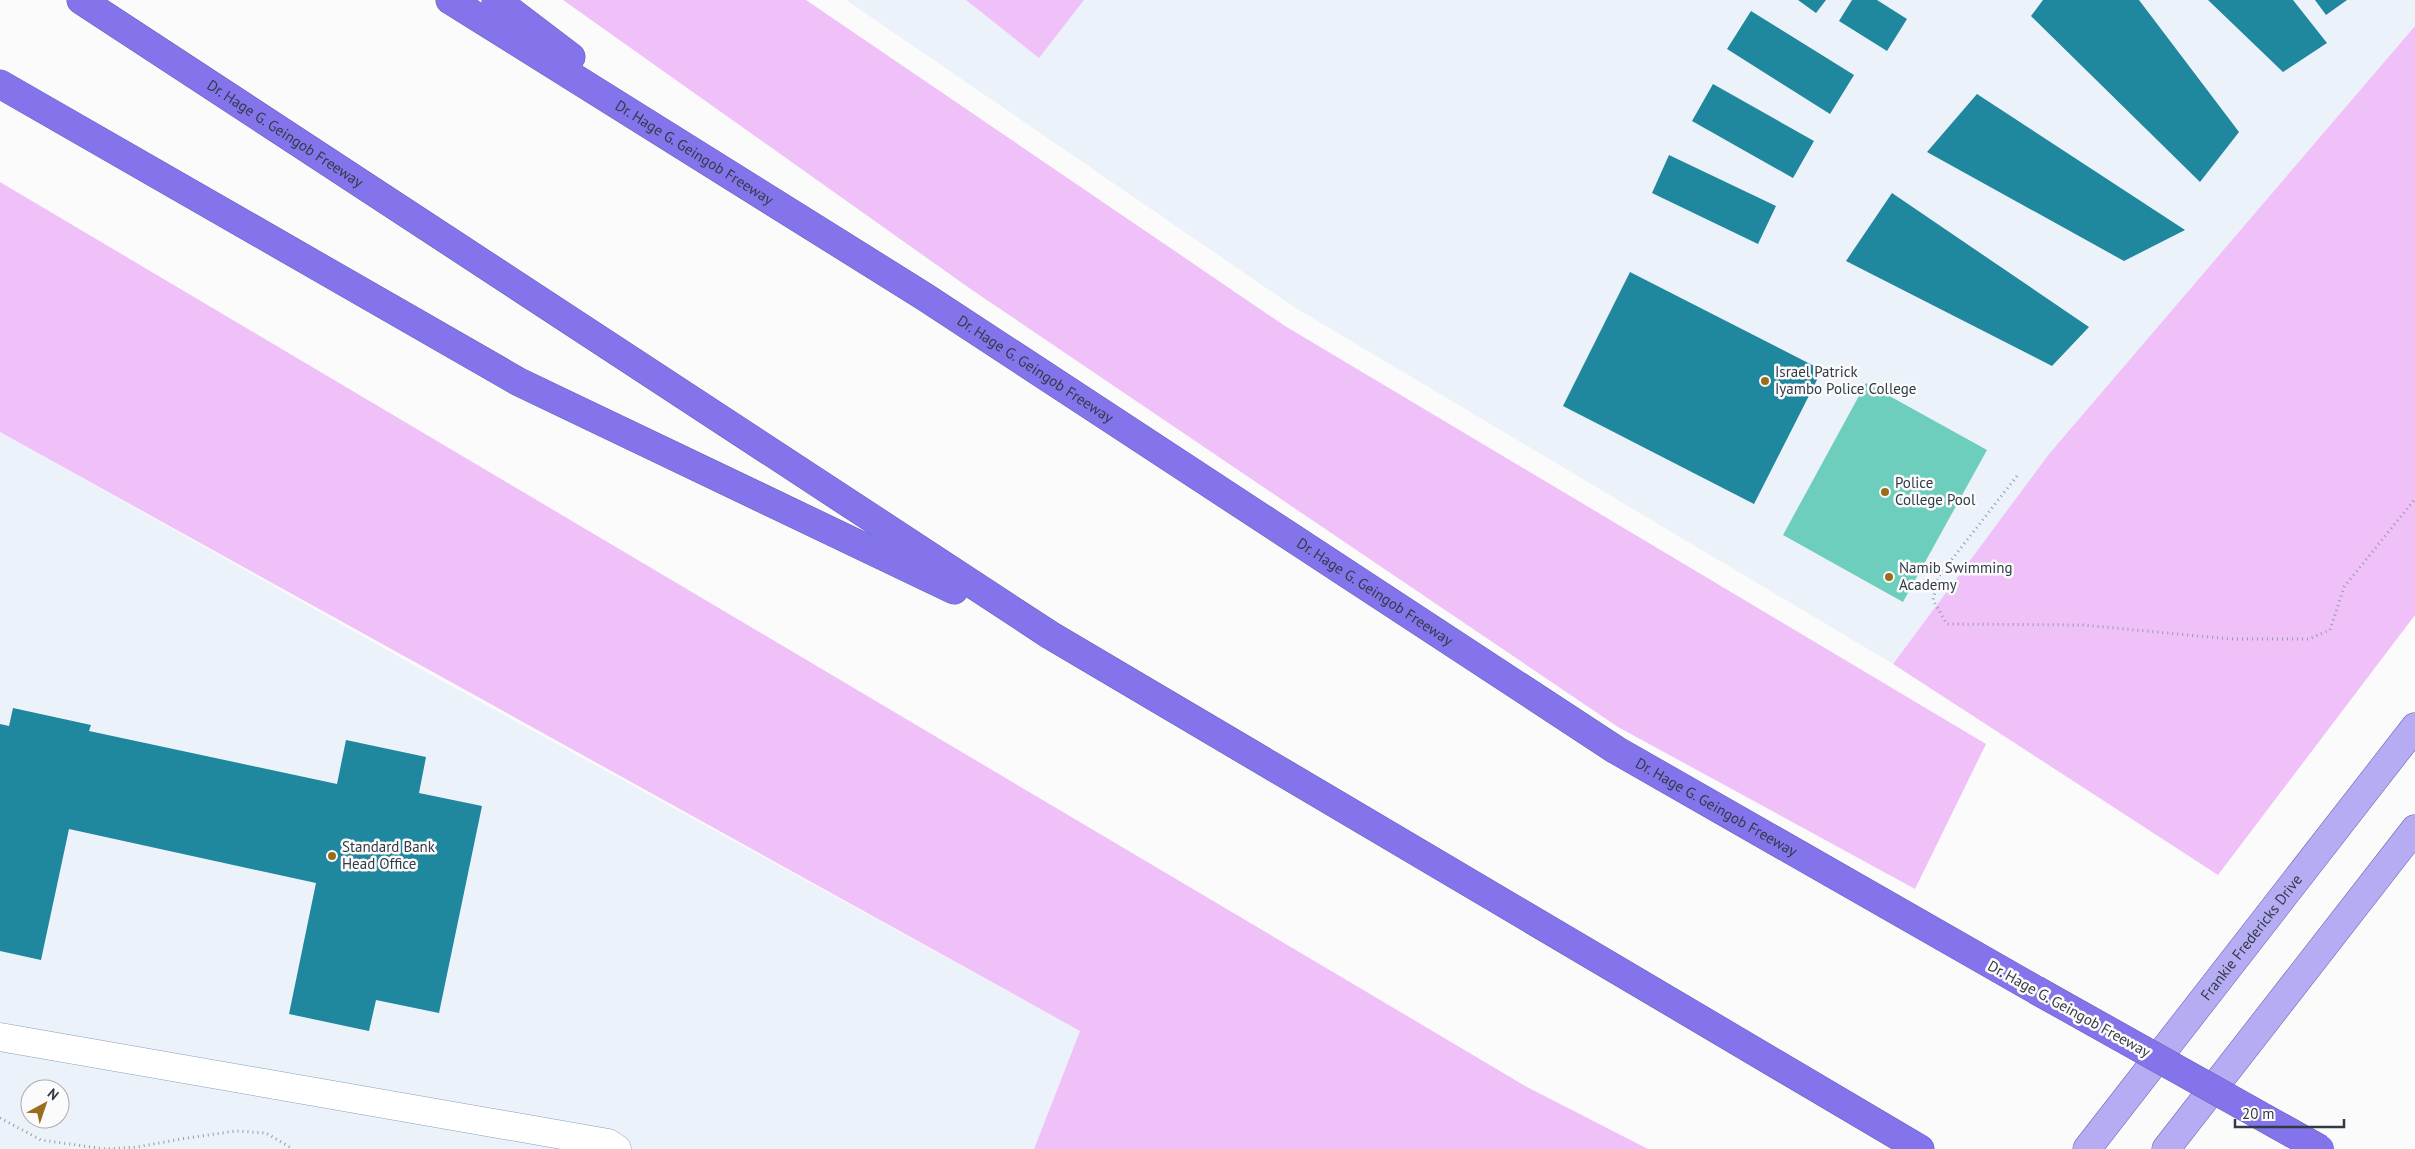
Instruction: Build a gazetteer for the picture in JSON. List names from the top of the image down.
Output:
{
  "streets": {
    "highway": ["Dr. Hage G. Geingob Freeway"],
    "main road": ["Frankie Fredericks Drive"]
  },
  "places": [
    "Israel Patrick Iyambo Police College",
    "Police College Pool",
    "Namib Swimming Academy",
    "Standard Bank Head Office"
  ],
  "scale_bar": "20 m",
  "north": "top right"
}
